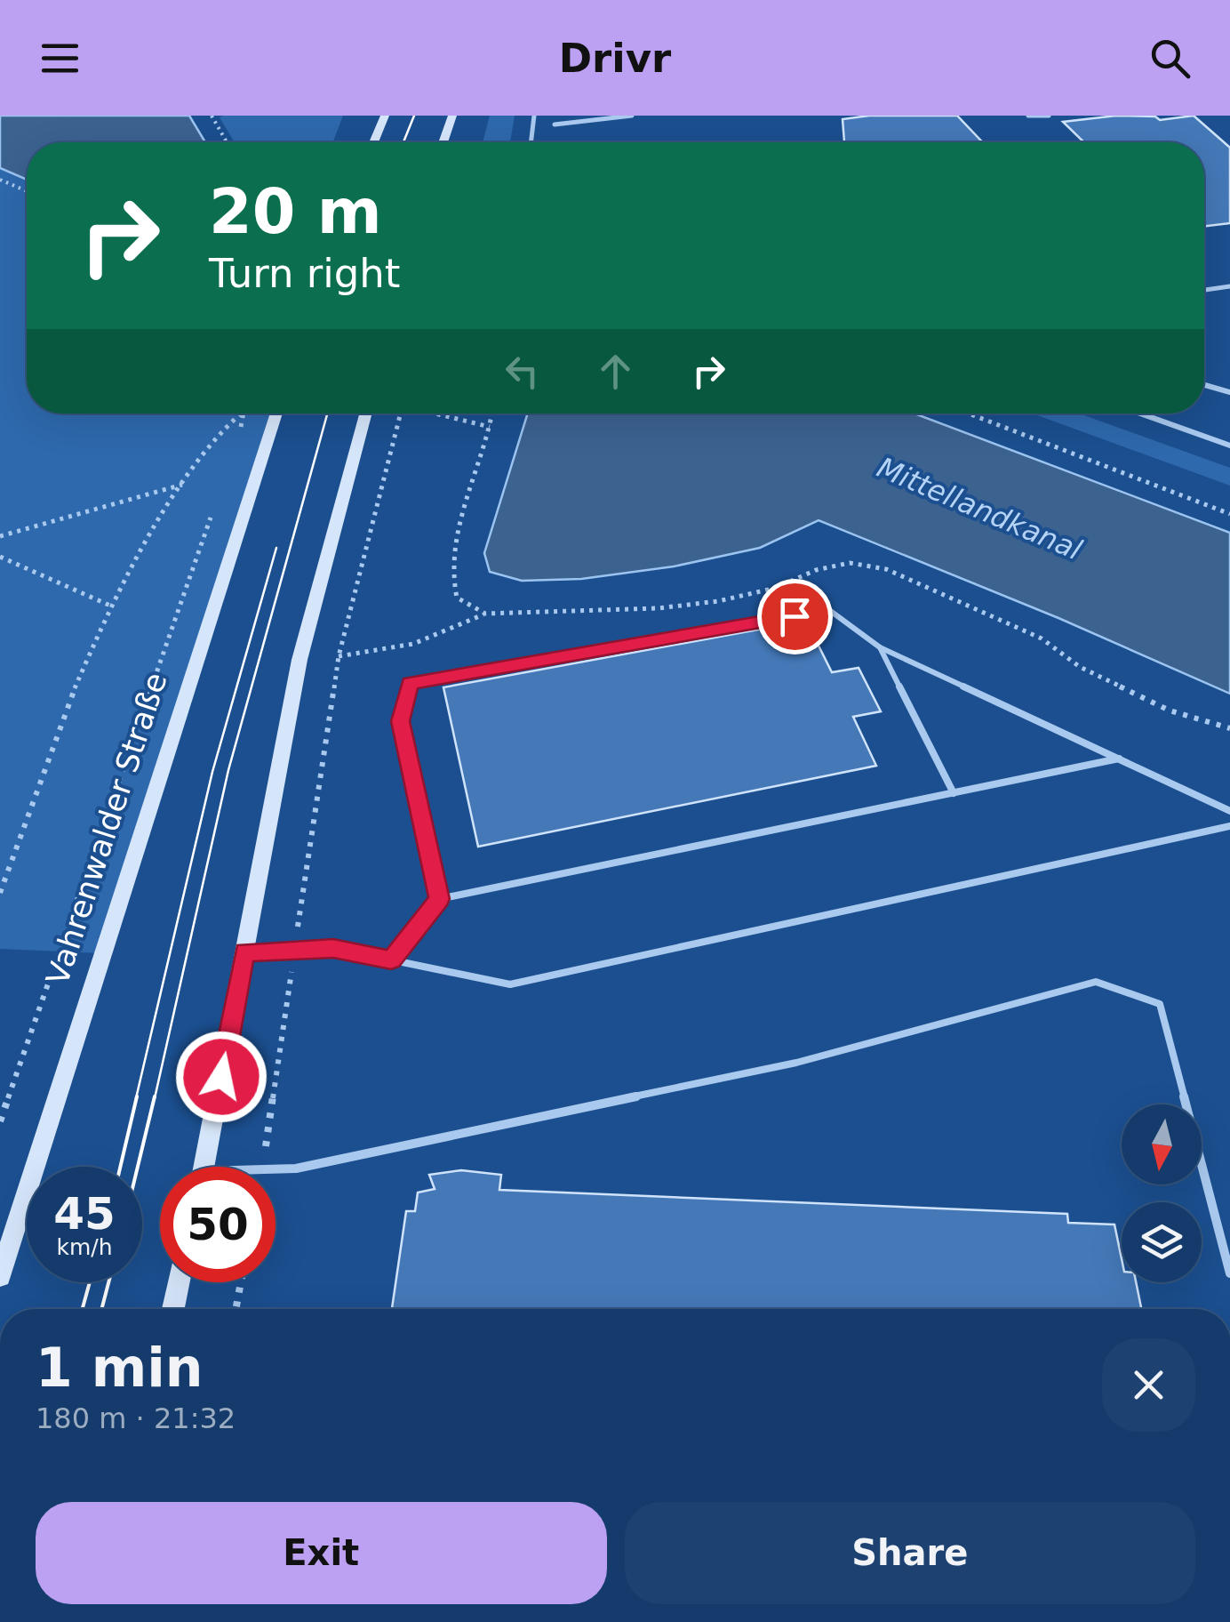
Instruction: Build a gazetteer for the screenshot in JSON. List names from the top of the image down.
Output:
{
  "streets": {
    "main road": ["Vahrenwalder Straße"]
  },
  "water": ["Mittellandkanal"],
  "north": "bottom",
  "page": {
    "header": "Drivr",
    "turn": ["20 m", "Turn right"],
    "speed": "45 km/h",
    "limit": "50",
    "heading": ["1 min", "180 m · 21:32"],
    "buttons": ["Exit", "Share"]
  }
}
